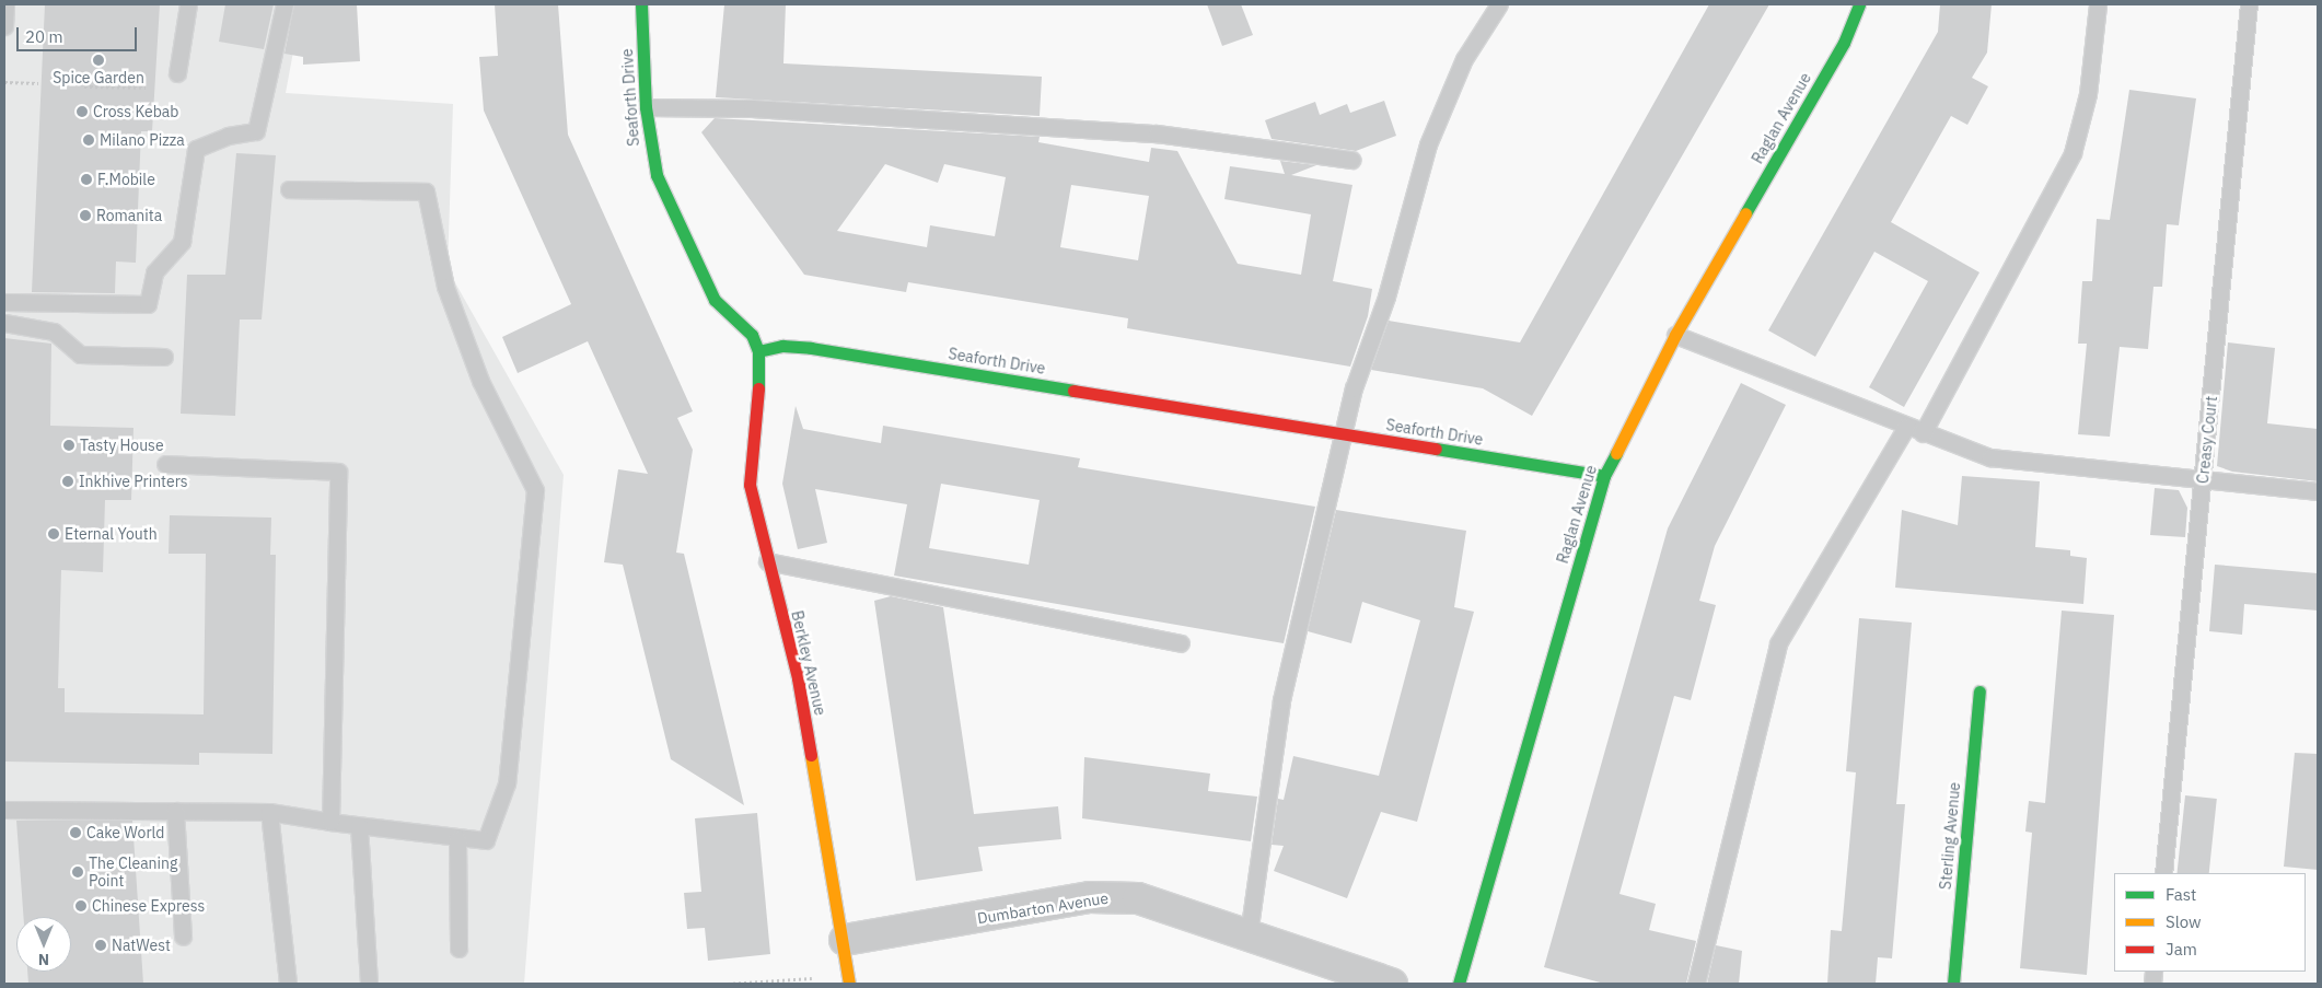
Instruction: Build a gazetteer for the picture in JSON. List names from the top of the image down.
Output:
{
  "streets": {
    "street": [
      "Seaforth Drive",
      "Raglan Avenue",
      "Berkley Avenue",
      "Sterling Avenue",
      "Dumbarton Avenue"
    ],
    "lane": ["Creasy Court"]
  },
  "crossings": [
    ["Seaforth Drive", "Raglan Avenue"],
    ["Seaforth Drive", "Berkley Avenue"],
    ["Berkley Avenue", "Dumbarton Avenue"]
  ],
  "places": [
    "Spice Garden",
    "Cross Kebab",
    "Milano Pizza",
    "F.Mobile",
    "Romanita",
    "Tasty House",
    "Inkhive Printers",
    "Eternal Youth",
    "Cake World",
    "The Cleaning Point",
    "Chinese Express",
    "NatWest"
  ],
  "legend": ["Fast", "Slow", "Jam"],
  "scale_bar": "20 m",
  "north": "bottom"
}
